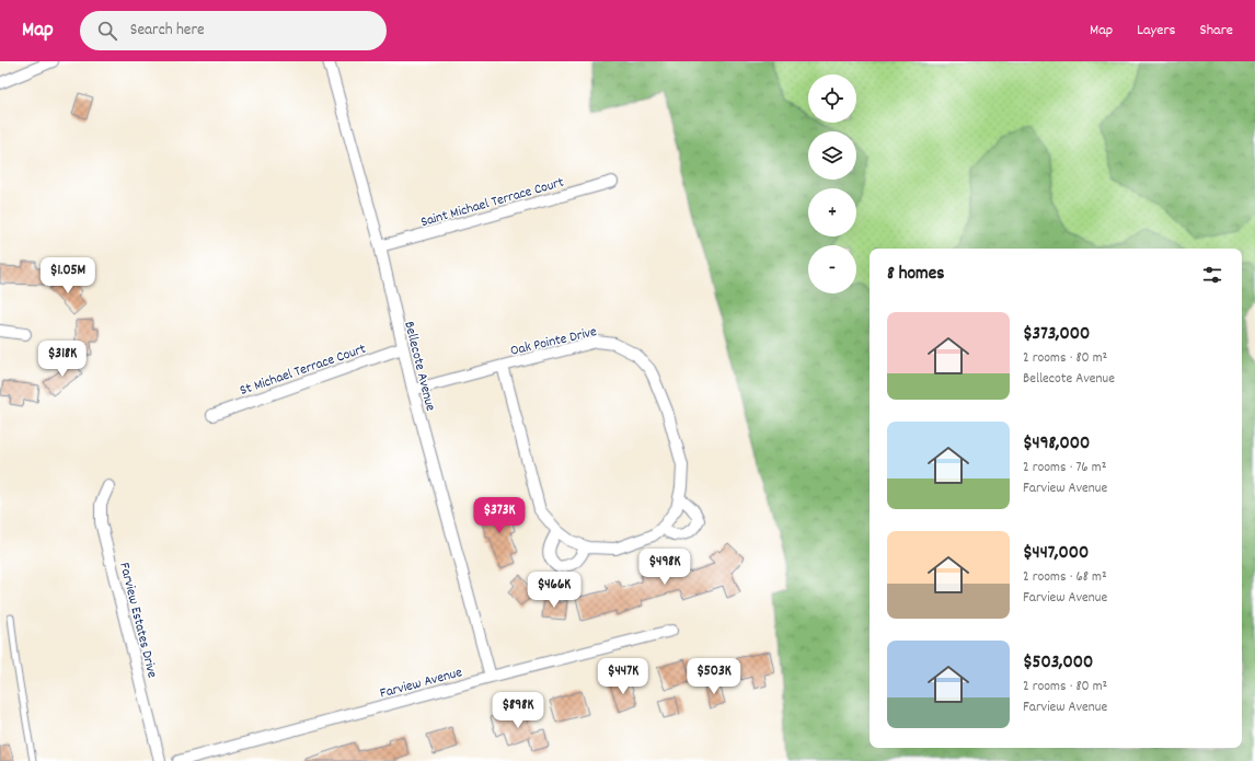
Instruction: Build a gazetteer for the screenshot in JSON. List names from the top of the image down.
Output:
{
  "streets": {
    "street": [
      "Saint Michael Terrace Court",
      "Oak Pointe Drive",
      "Bellecote Avenue",
      "St Michael Terrace Court",
      "Farview Estates Drive",
      "Farview Avenue"
    ]
  },
  "crossings": [
    ["Saint Michael Terrace Court", "Bellecote Avenue"],
    ["Oak Pointe Drive", "Bellecote Avenue"],
    ["Bellecote Avenue", "St Michael Terrace Court"],
    ["Bellecote Avenue", "Farview Avenue"]
  ],
  "page": {
    "header": "Map",
    "search": "Search here",
    "nav": ["Map", "Layers", "Share"],
    "map_buttons": ["+", "−"],
    "heading": "8 homes",
    "price": [
      "$1.05M",
      "$318K",
      "$373K",
      "$498K",
      "$466K",
      "$447K",
      "$503K",
      "$898K"
    ],
    "list": [
      {
        "name": "$373,000",
        "note": "2 rooms · 80 m² · Bellecote Avenue"
      },
      {
        "name": "$498,000",
        "note": "2 rooms · 76 m² · Farview Avenue"
      },
      {
        "name": "$447,000",
        "note": "2 rooms · 68 m² · Farview Avenue"
      },
      {
        "name": "$503,000",
        "note": "2 rooms · 80 m² · Farview Avenue"
      }
    ]
  }
}
